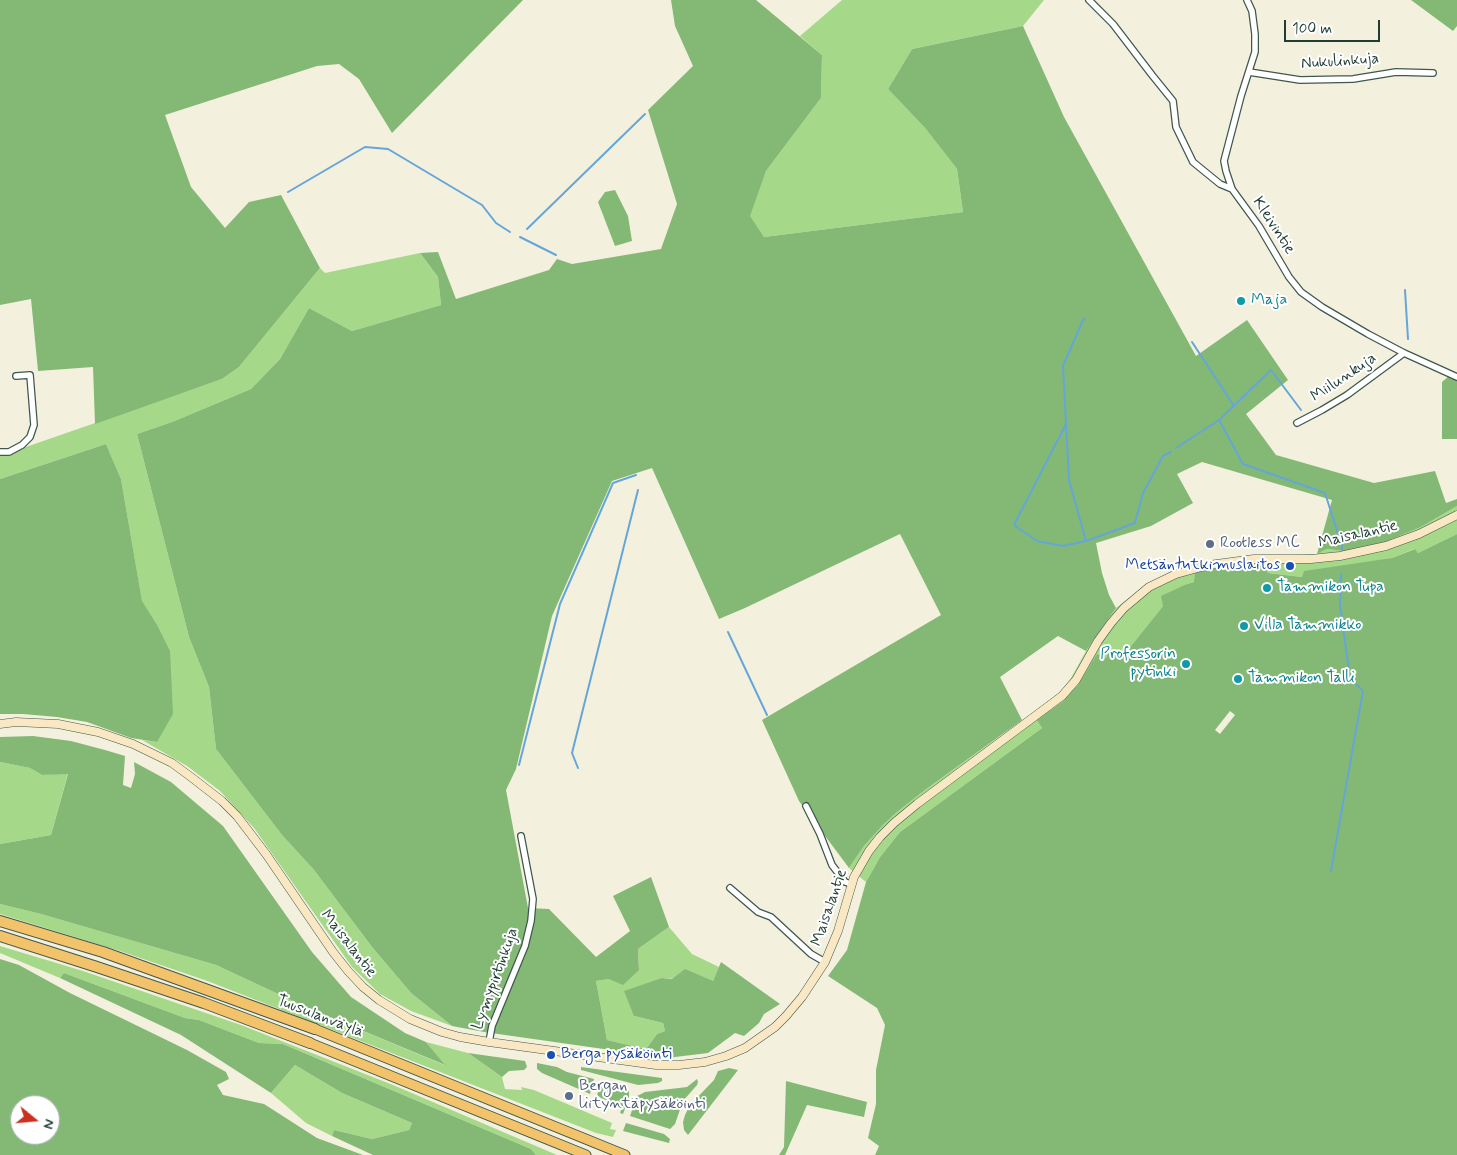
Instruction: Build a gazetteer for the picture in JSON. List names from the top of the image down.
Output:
{
  "streets": {
    "highway": ["Tuusulanväylä"],
    "main road": ["Maisalantie"],
    "street": [
      "Nukulinkuja",
      "Kleivintie",
      "Miilunkuja",
      "Lymypirtinkuja"
    ]
  },
  "crossings": [
    ["Nukulinkuja", "Kleivintie"],
    ["Kleivintie", "Miilunkuja"],
    ["Maisalantie", "Lymypirtinkuja"]
  ],
  "places": [
    "Maja",
    "Rootless MC",
    "Metsäntutkimuslaitos",
    "Tammikon Tupa",
    "Villa Tammikko",
    "Professorin pytinki",
    "Tammikon Talli",
    "Berga pysäköinti",
    "Bergan liityntäpysäköinti"
  ],
  "scale_bar": "100 m",
  "north": "right"
}
